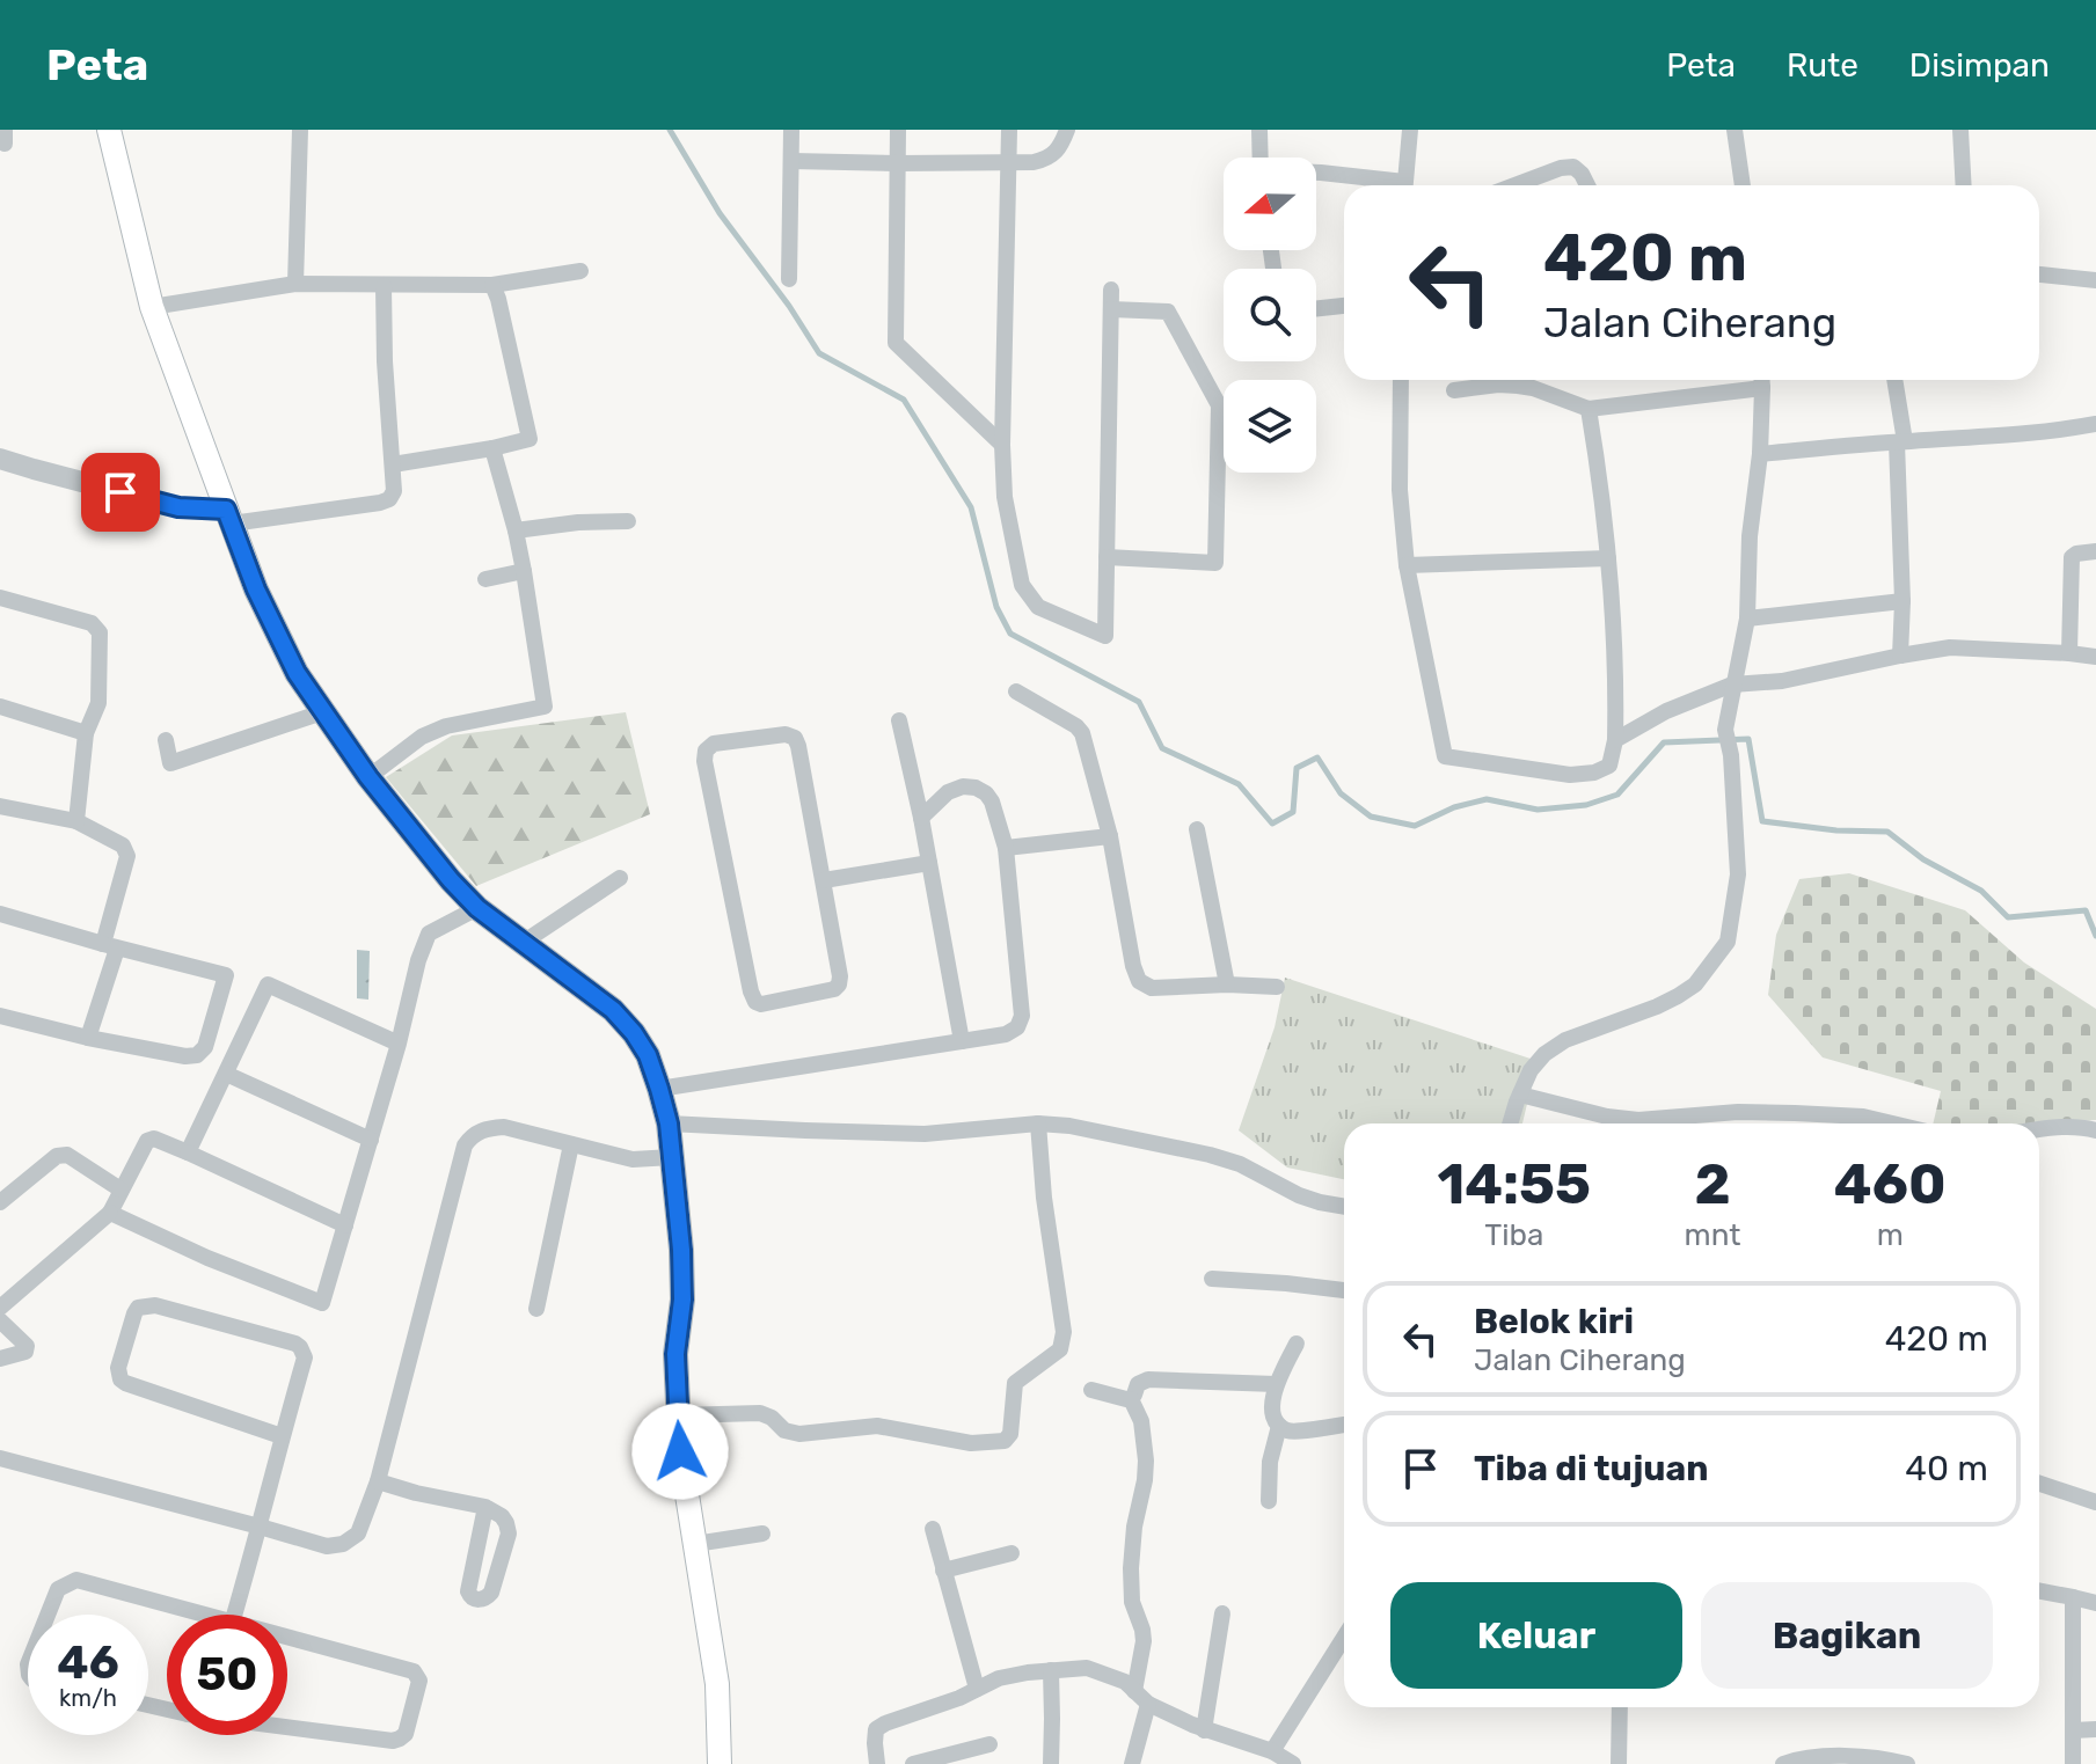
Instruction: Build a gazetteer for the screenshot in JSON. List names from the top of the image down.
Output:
{
  "north": "left",
  "page": {
    "header": "Peta",
    "nav": ["Peta", "Rute", "Disimpan"],
    "turn": ["420 m", "Jalan Ciherang"],
    "eta": [
      "14:55",
      "Tiba",
      "2",
      "mnt",
      "460",
      "m"
    ],
    "list": [
      {
        "name": "Belok kiri",
        "note": "Jalan Ciherang",
        "value": "420 m"
      },
      {
        "name": "Tiba di tujuan",
        "value": "40 m"
      }
    ],
    "buttons": ["Keluar", "Bagikan"],
    "speed": "46 km/h",
    "limit": "50"
  }
}
